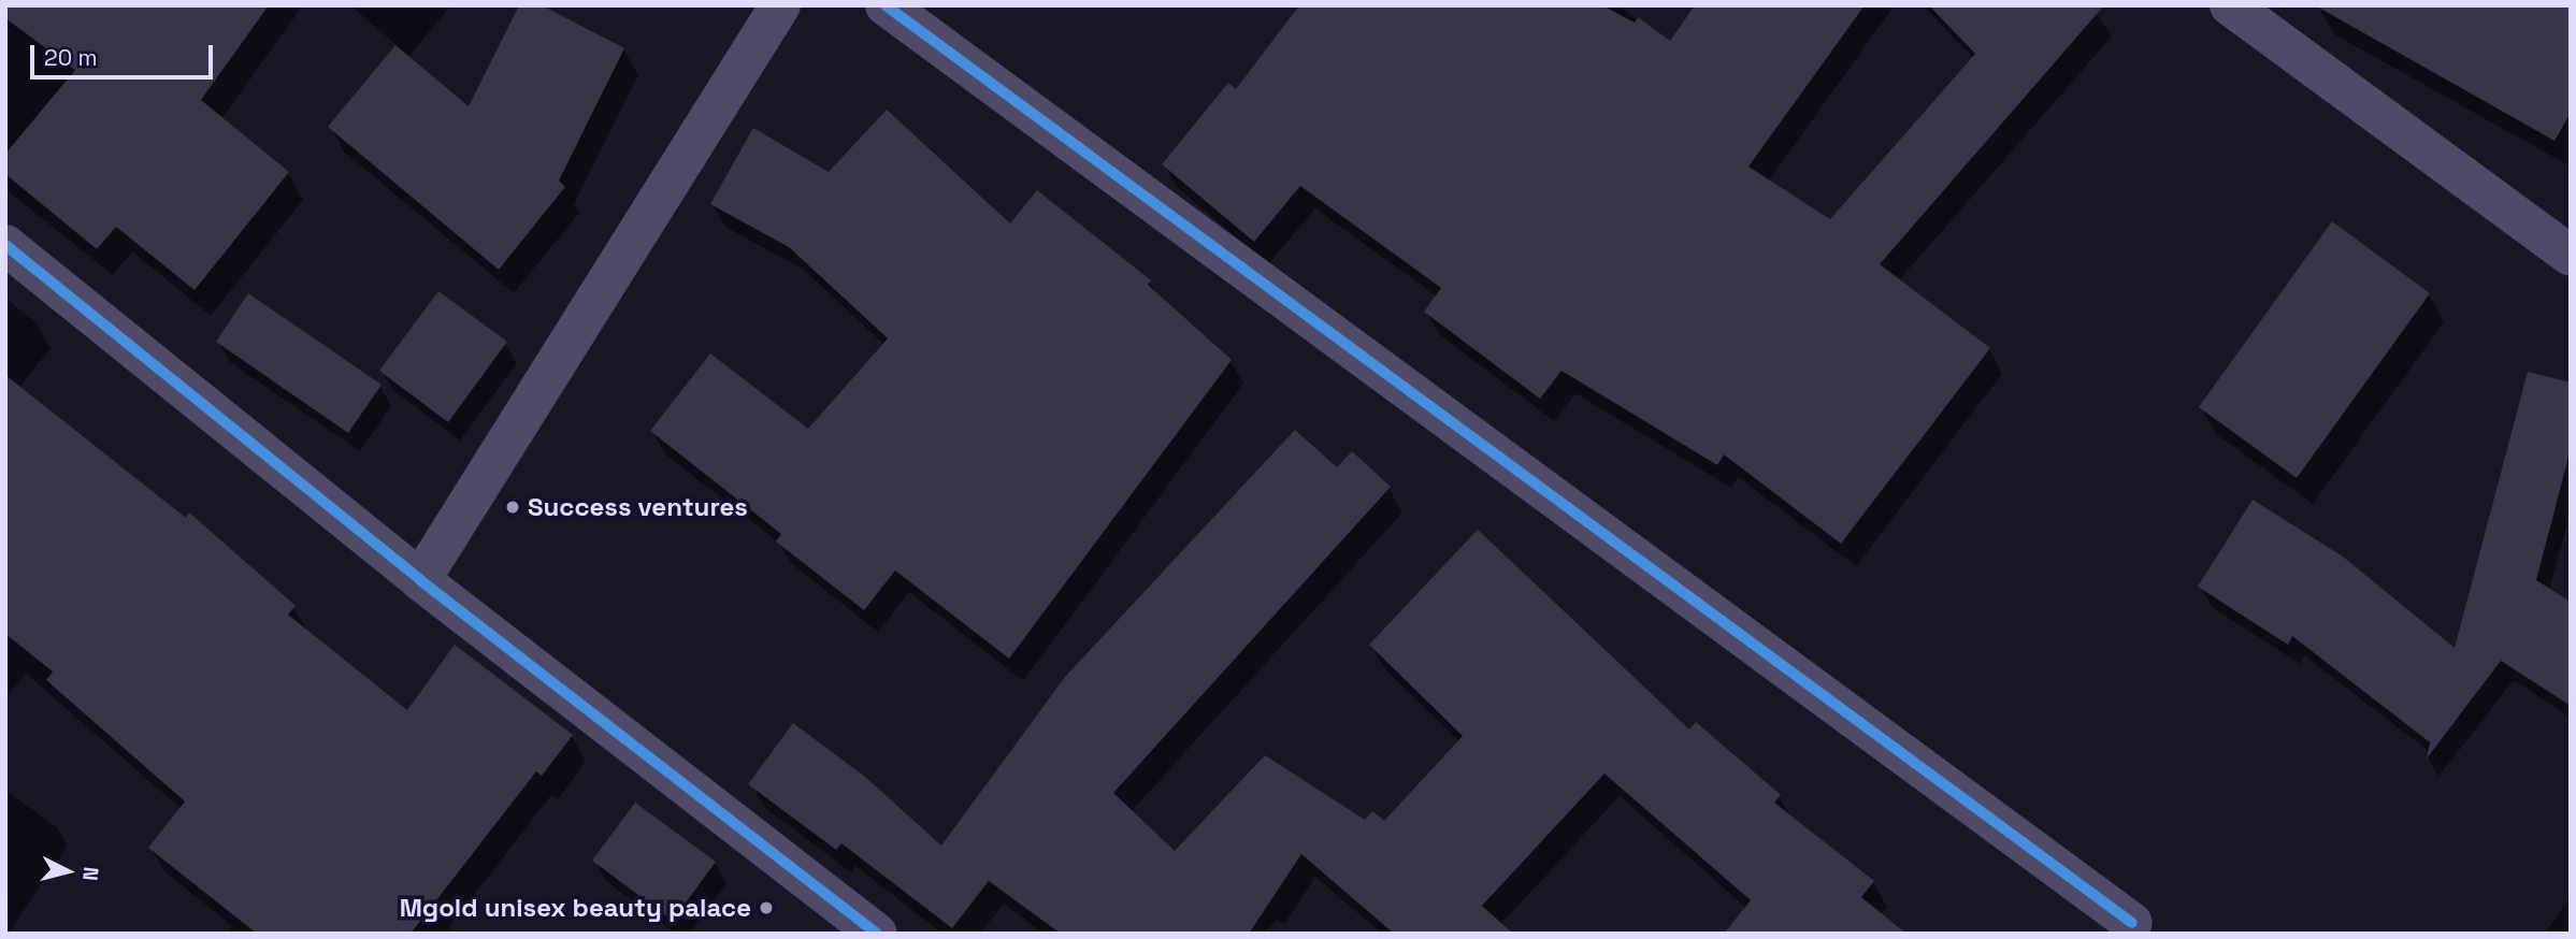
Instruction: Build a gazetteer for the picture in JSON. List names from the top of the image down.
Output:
{
  "places": ["Success ventures", "Mgold unisex beauty palace"],
  "scale_bar": "20 m",
  "north": "right"
}
